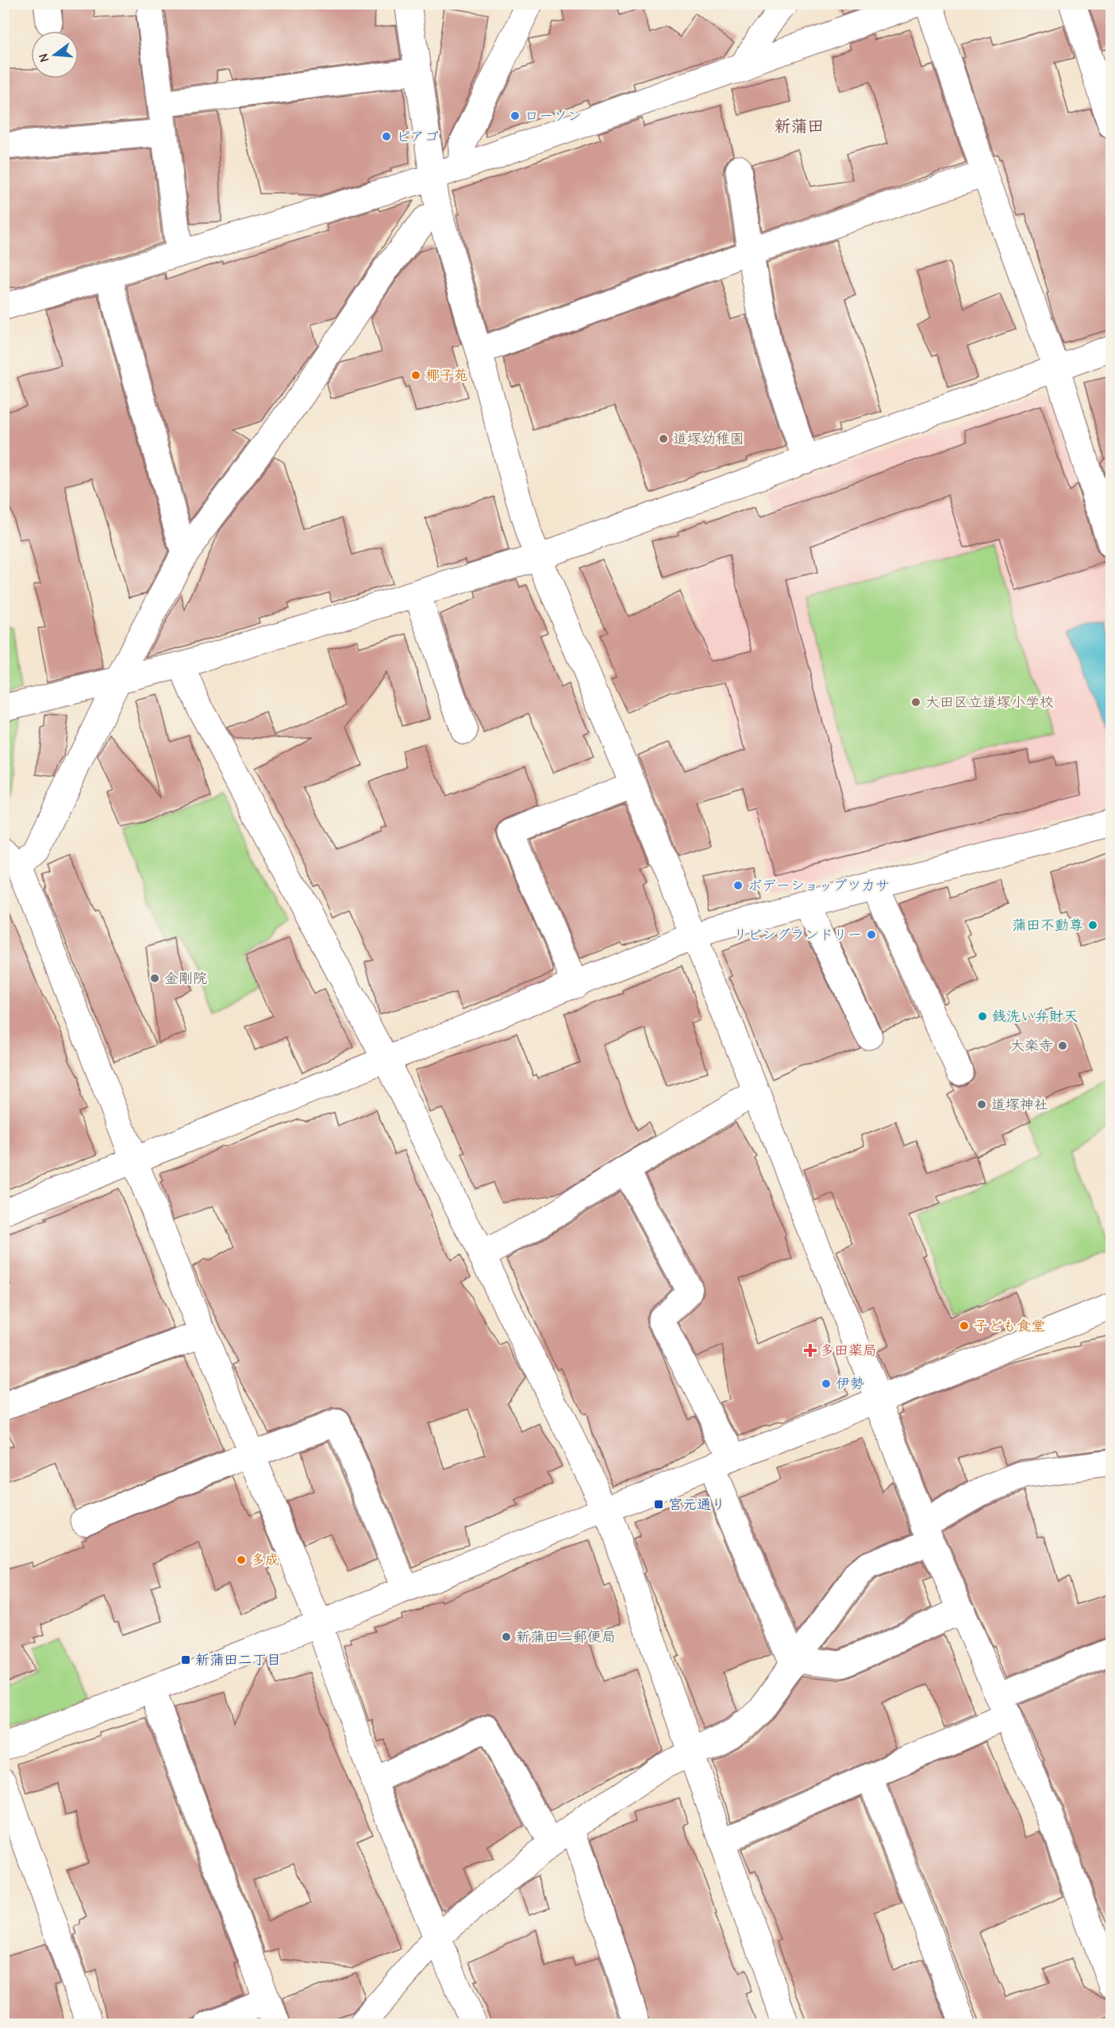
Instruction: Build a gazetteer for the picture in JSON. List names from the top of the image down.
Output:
{
  "districts": ["新蒲田"],
  "places": {
    "other": [
      "ローソン",
      "ピアゴ",
      "椰子苑",
      "道塚幼稚園",
      "大田区立道塚小学校",
      "ボデーショップツカサ",
      "蒲田不動尊",
      "リビングランドリー",
      "金剛院",
      "銭洗い弁財天",
      "大楽寺",
      "道塚神社",
      "子ども食堂",
      "伊勢",
      "多成",
      "新蒲田二郵便局"
    ],
    "health": ["多田薬局"],
    "transit": ["宮元通り", "新蒲田二丁目"]
  },
  "north": "left"
}
